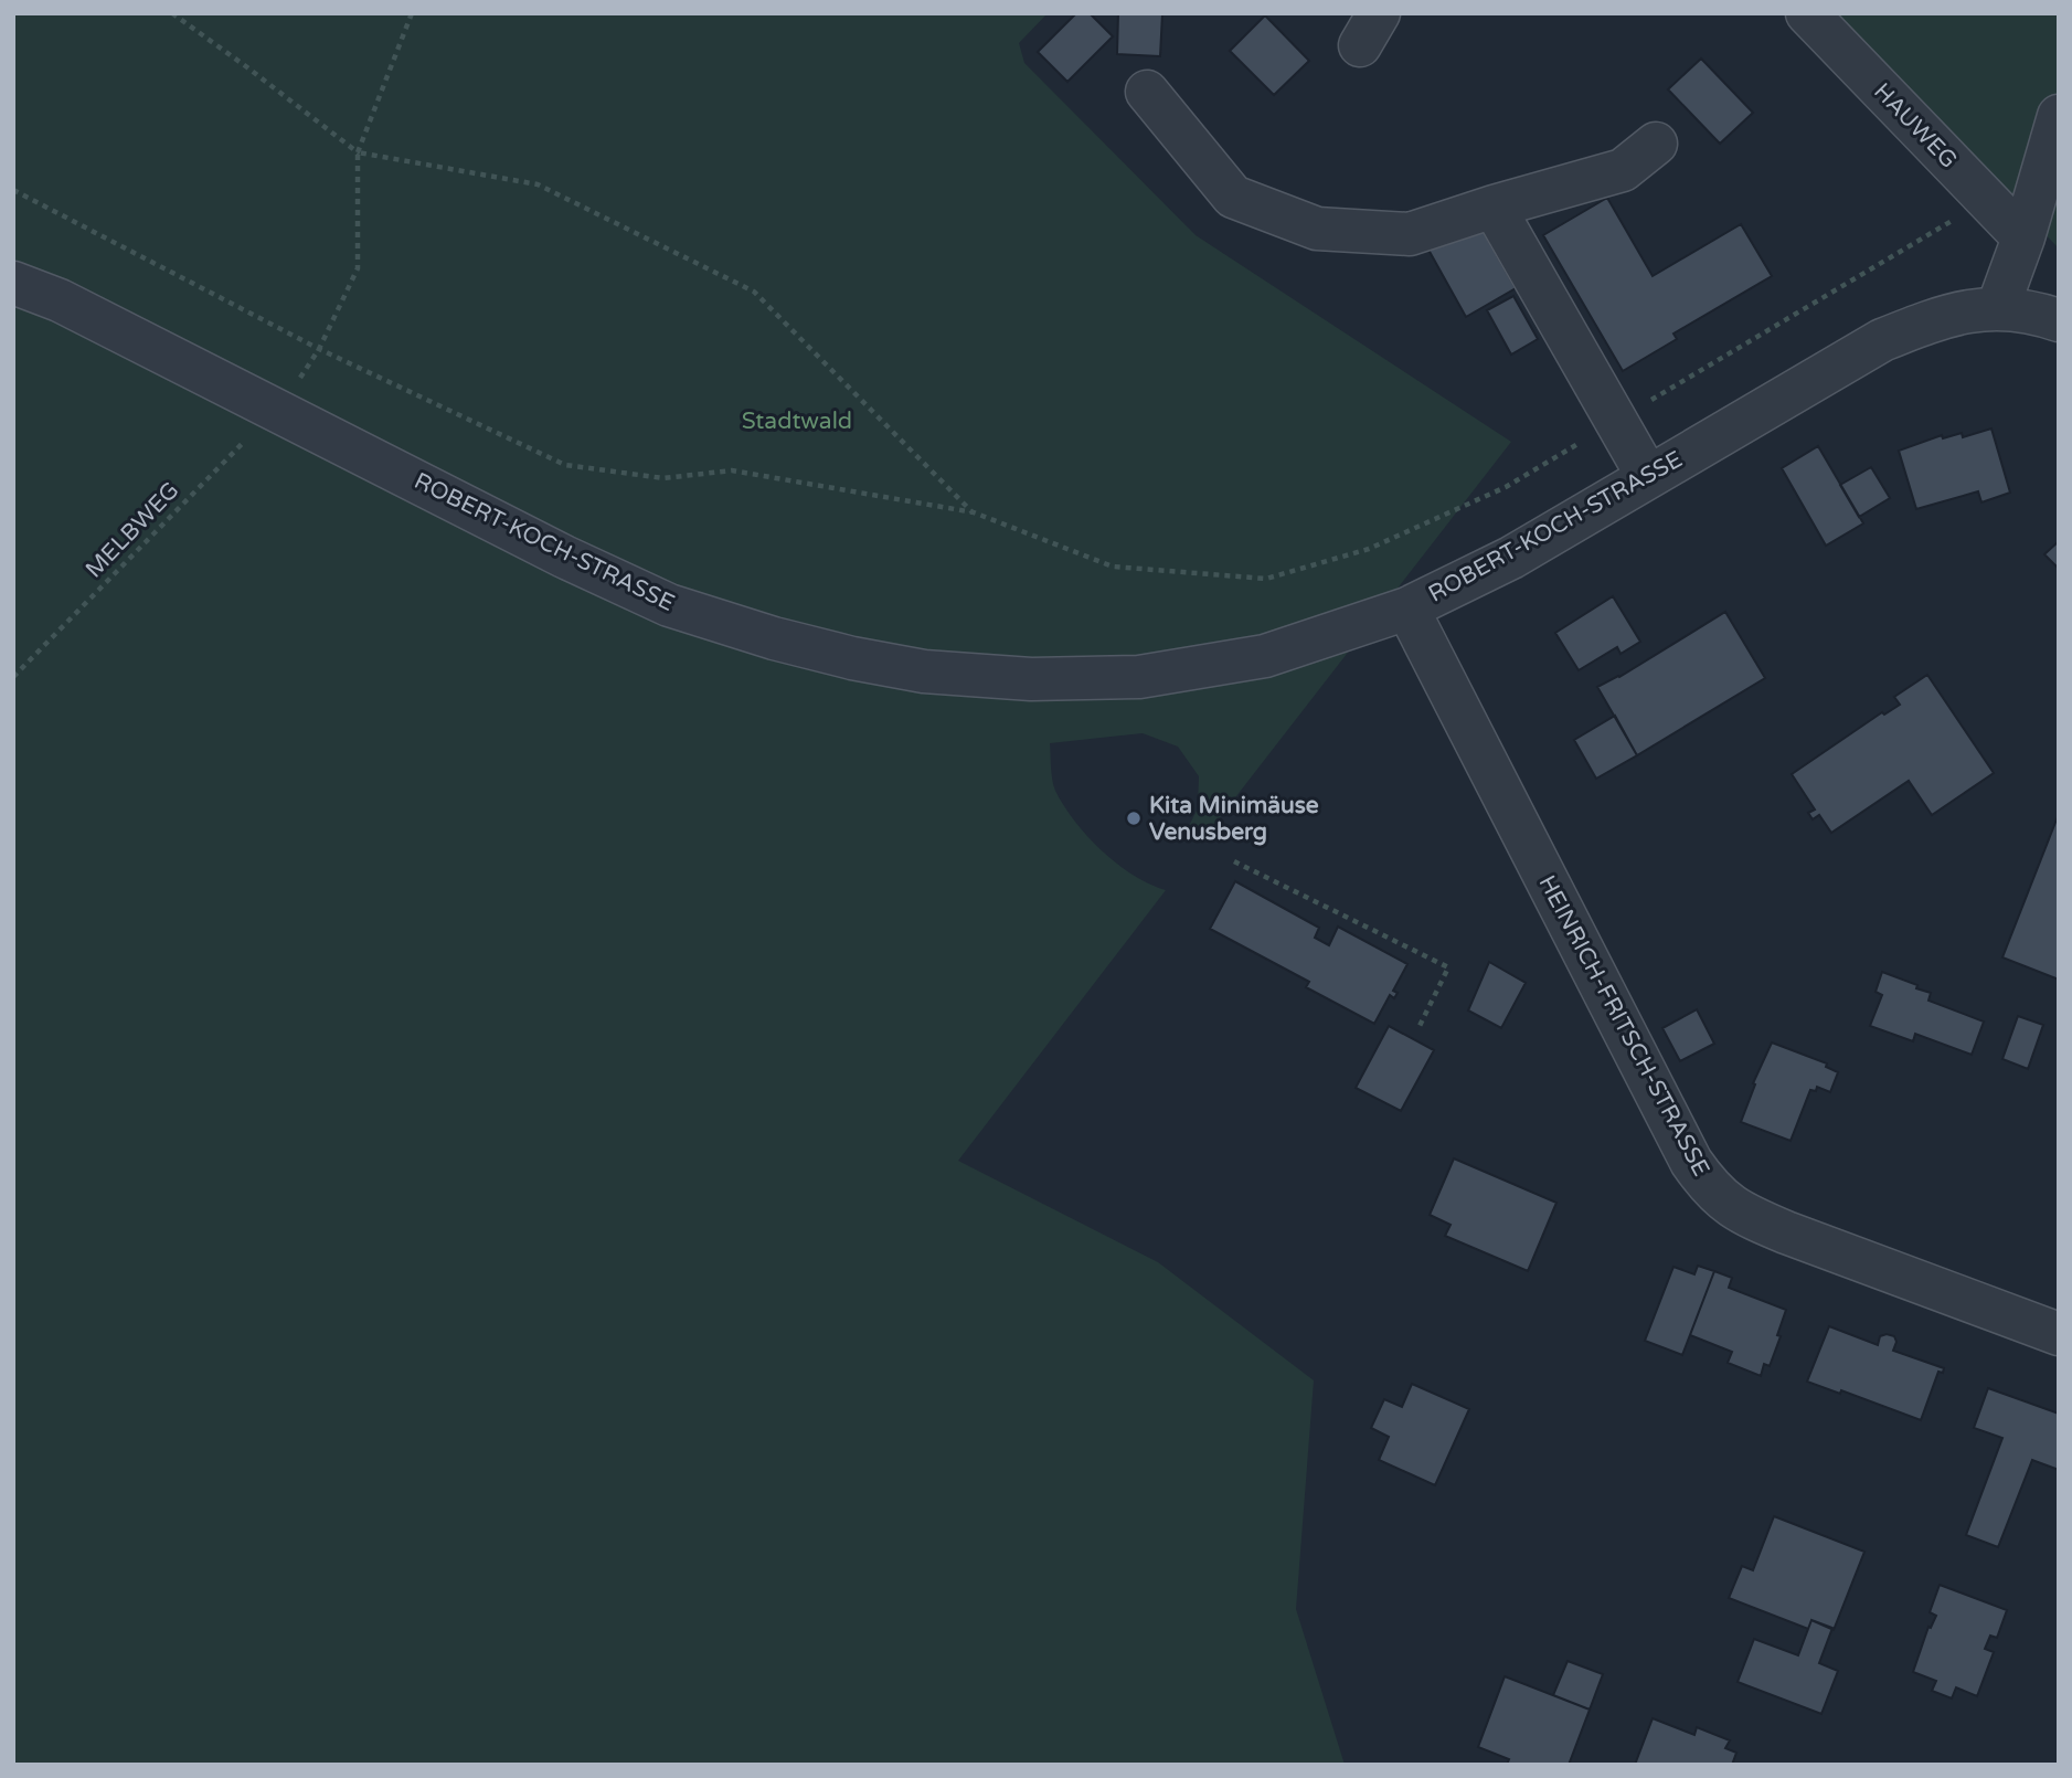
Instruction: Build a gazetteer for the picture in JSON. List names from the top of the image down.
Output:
{
  "streets": {
    "street": ["HAUWEG", "ROBERT-KOCH-STRASSE", "HEINRICH-FRITSCH-STRASSE"],
    "path": ["MELBWEG"]
  },
  "crossings": [
    ["ROBERT-KOCH-STRASSE", "MELBWEG"],
    ["ROBERT-KOCH-STRASSE", "HEINRICH-FRITSCH-STRASSE"]
  ],
  "parks": ["Stadtwald"],
  "places": ["Kita Minimäuse Venusberg"]
}
